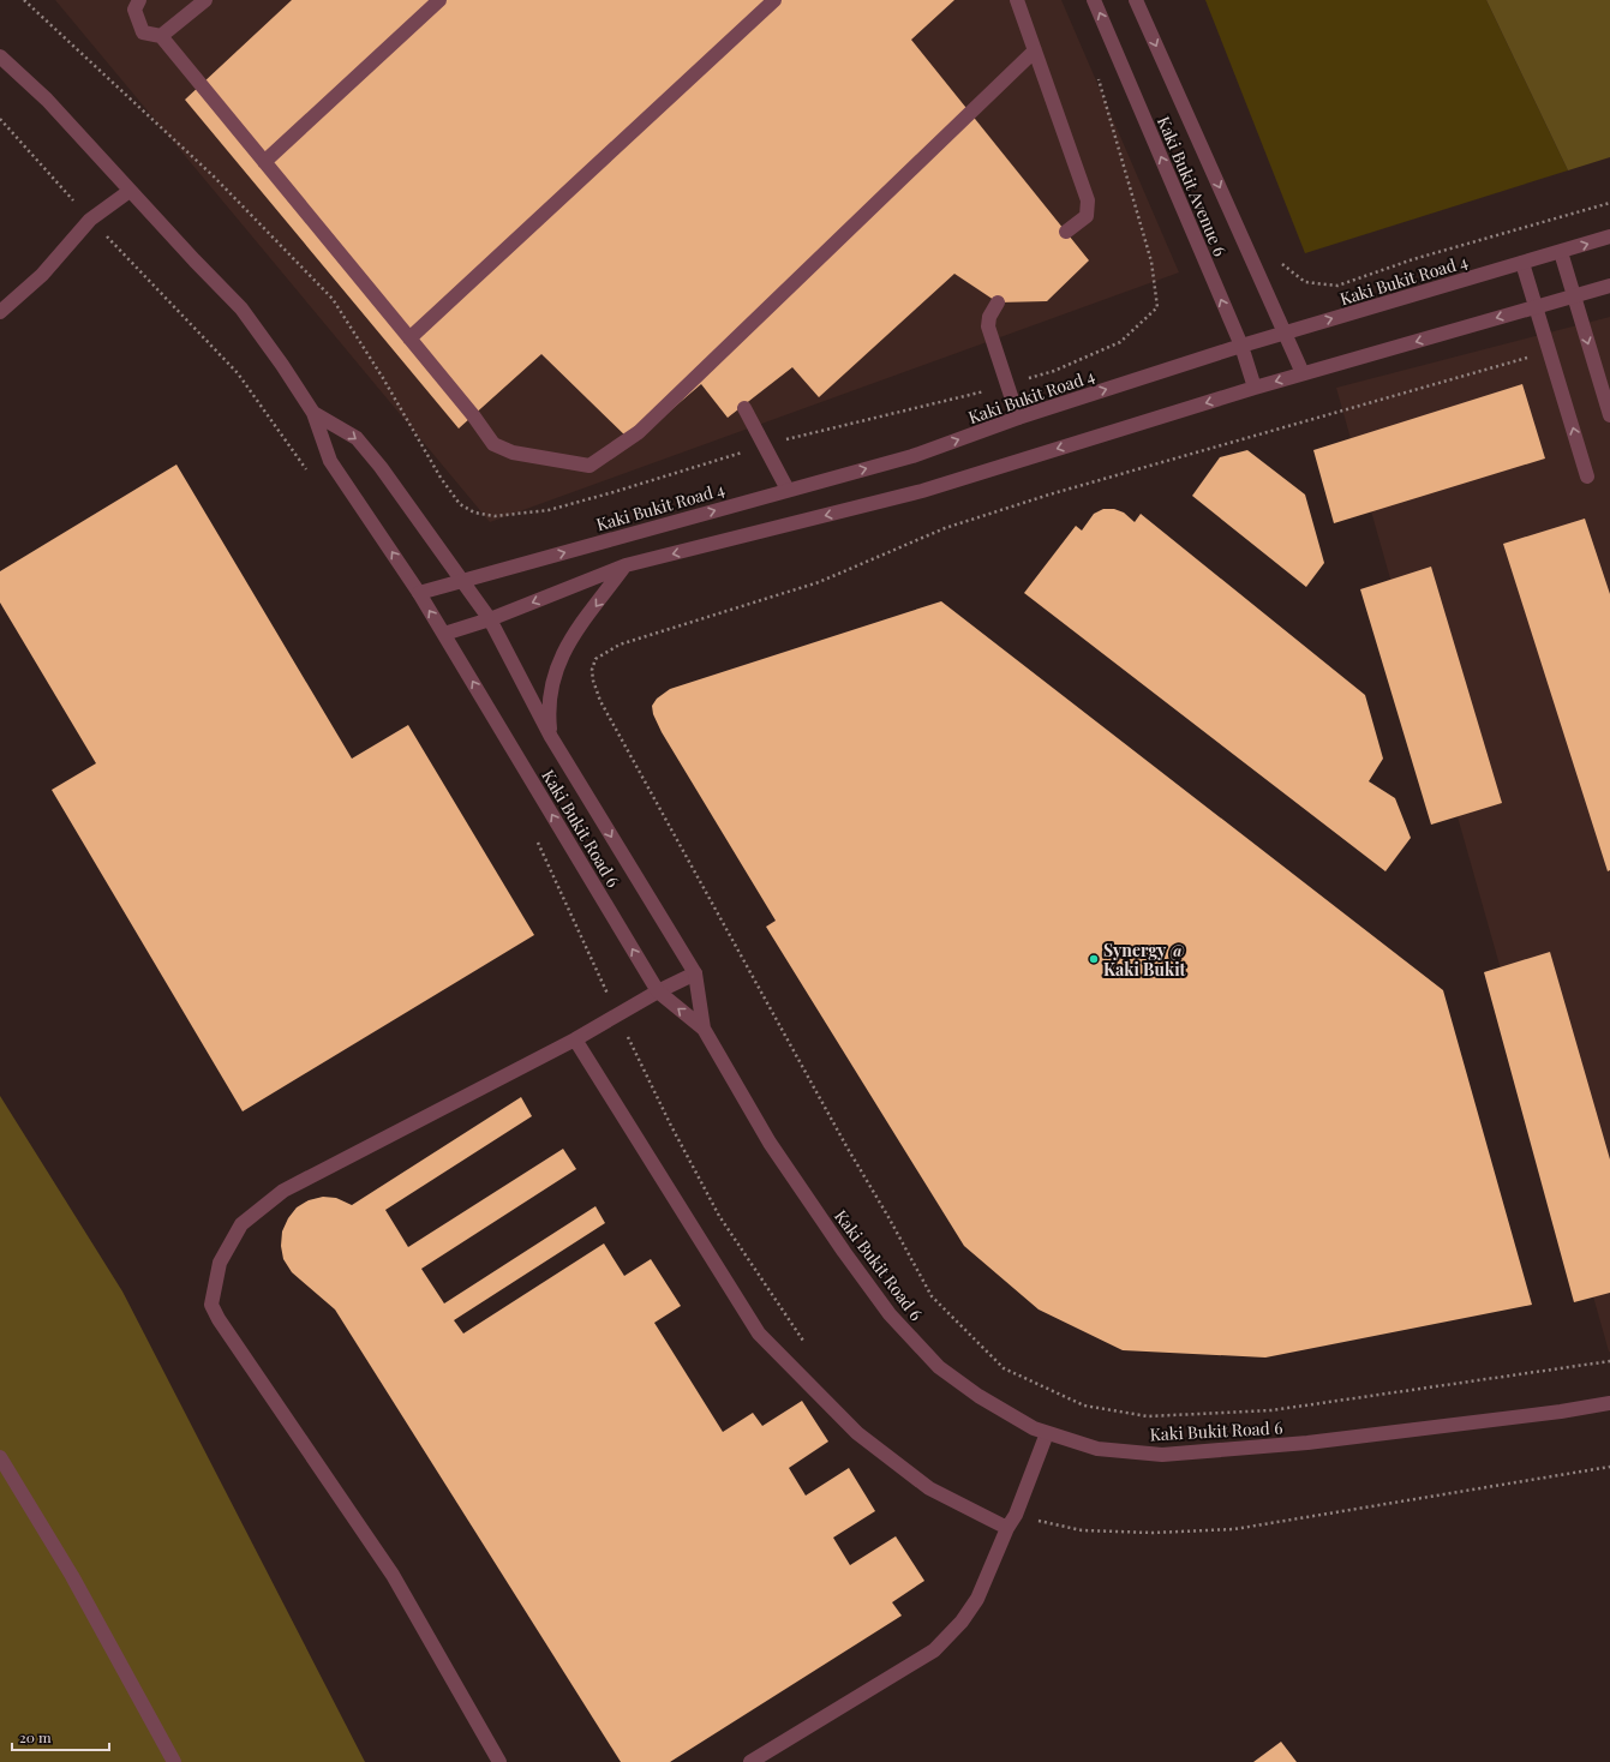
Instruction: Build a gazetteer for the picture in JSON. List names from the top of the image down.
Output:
{
  "streets": {
    "street": ["Kaki Bukit Avenue 6", "Kaki Bukit Road 4", "Kaki Bukit Road 6"]
  },
  "crossings": [
    ["Kaki Bukit Avenue 6", "Kaki Bukit Road 4"]
  ],
  "places": ["Synergy @ Kaki Bukit"],
  "scale_bar": "20 m"
}
